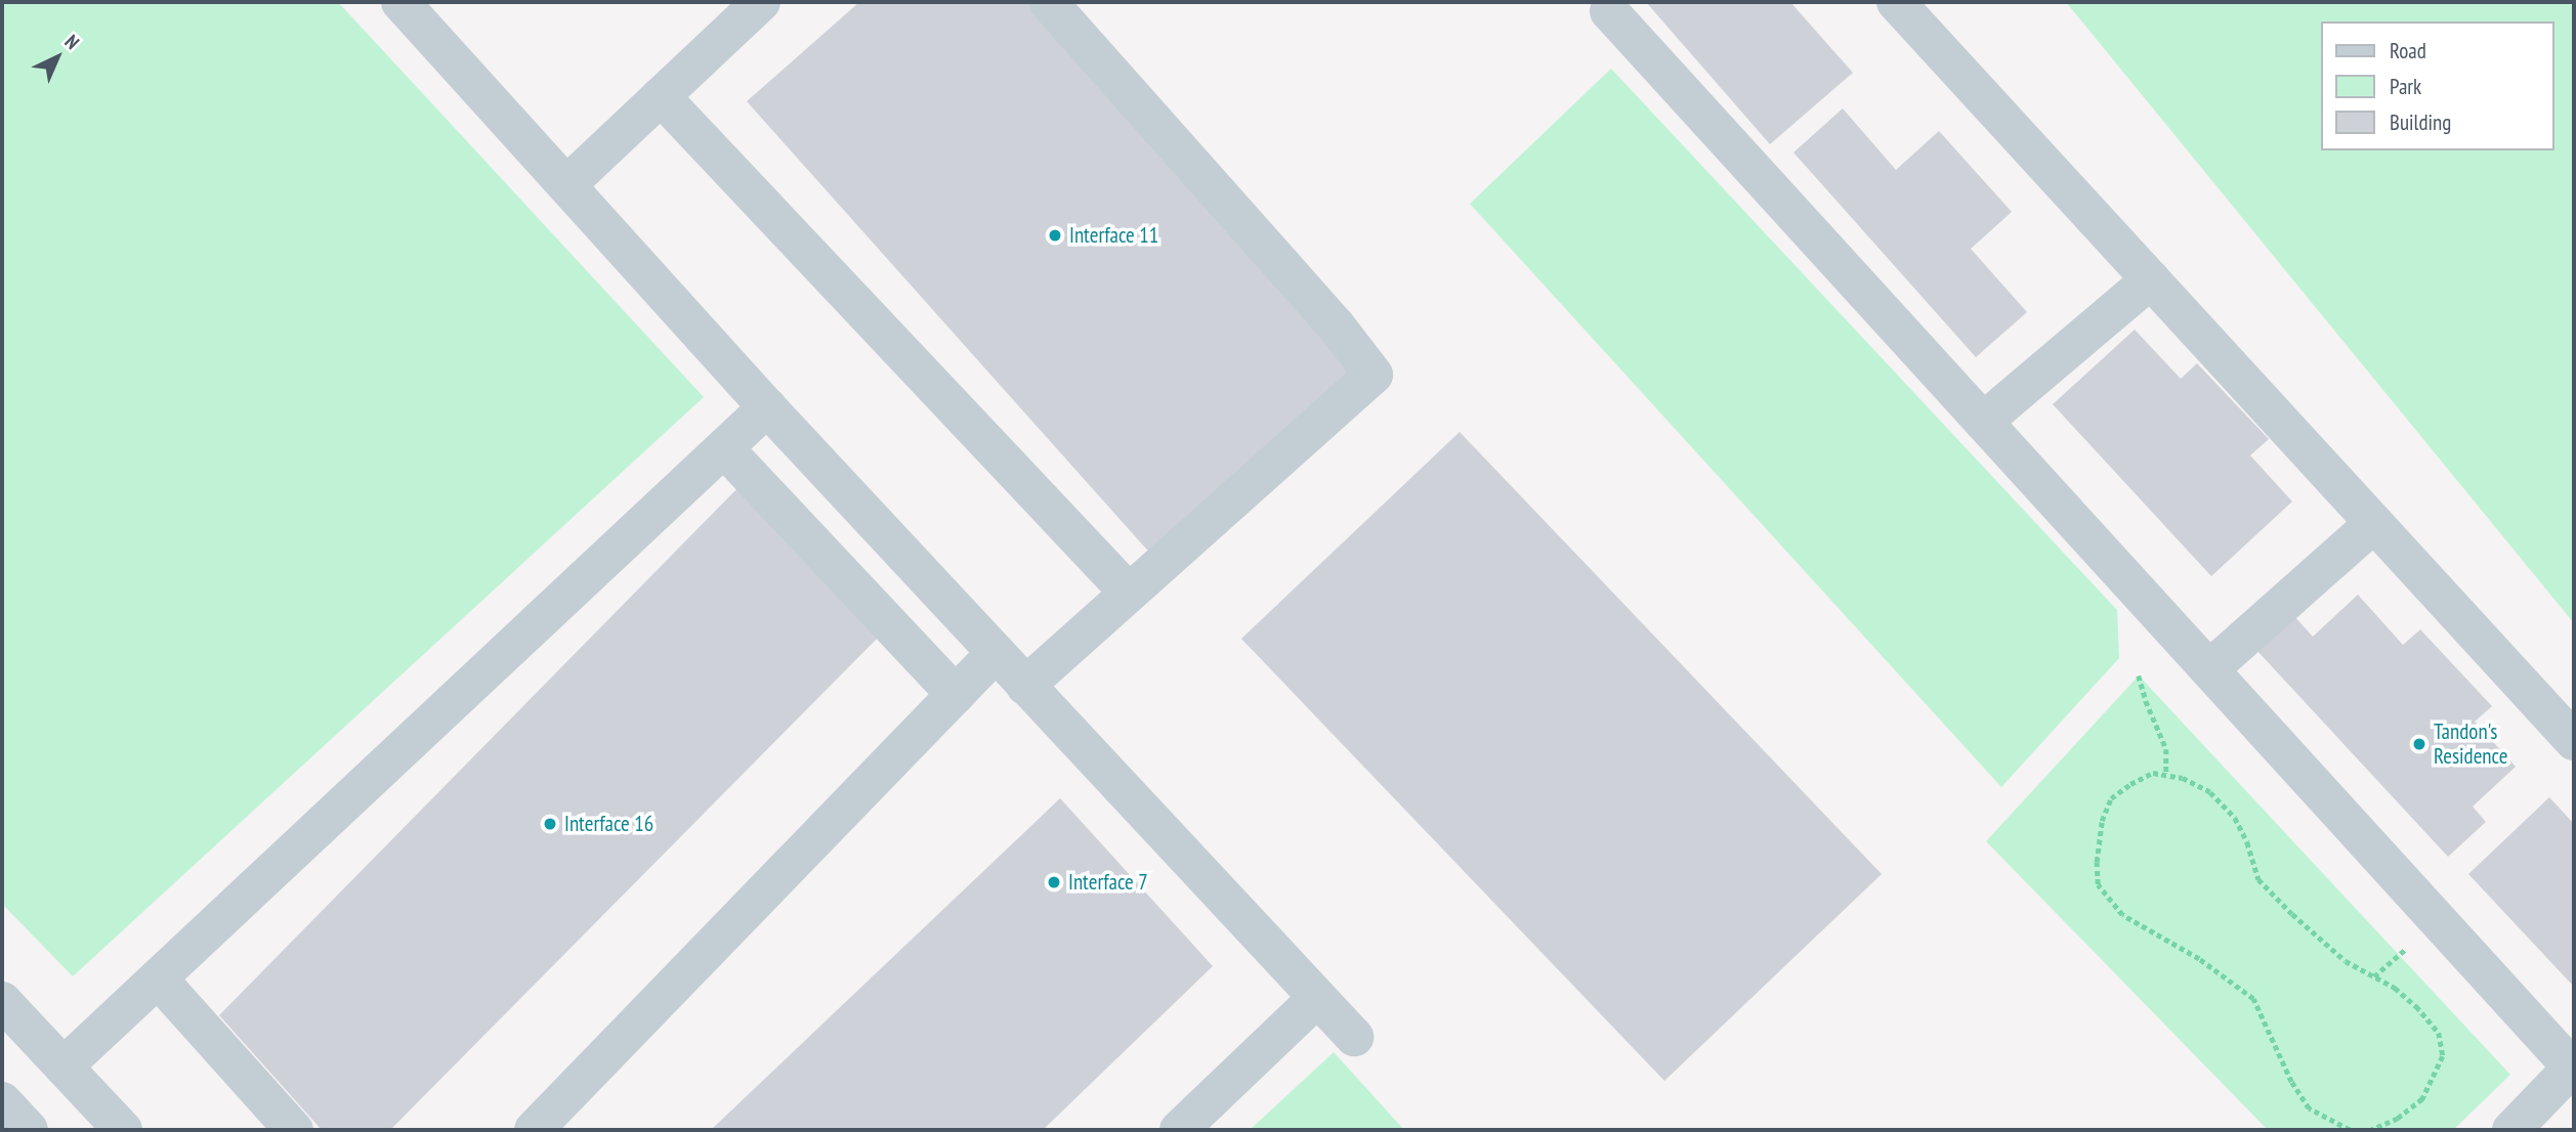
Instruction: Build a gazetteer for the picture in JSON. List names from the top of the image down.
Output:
{
  "places": [
    "Interface 11",
    "Tandon's Residence",
    "Interface 16",
    "Interface 7"
  ],
  "legend": ["Road", "Park", "Building"],
  "north": "top right"
}
